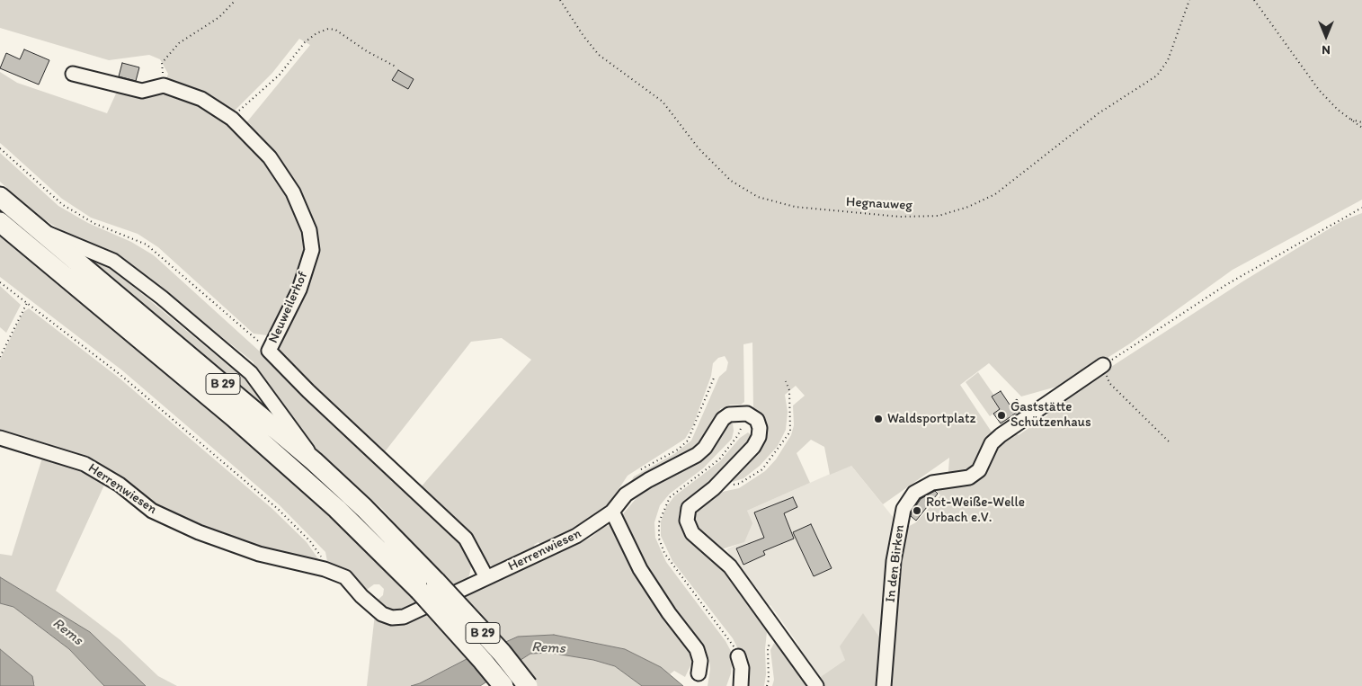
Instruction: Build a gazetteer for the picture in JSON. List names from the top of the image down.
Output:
{
  "streets": {
    "highway": ["B 29"],
    "street": ["Neuweilerhof", "Herrenwiesen", "In den Birken"],
    "path": ["Hegnauweg"]
  },
  "crossings": [
    ["Neuweilerhof", "Herrenwiesen"]
  ],
  "water": ["Rems"],
  "places": ["Gaststätte Schützenhaus", "Waldsportplatz", "Rot-Weiße-Welle Urbach e.V."],
  "north": "bottom"
}
